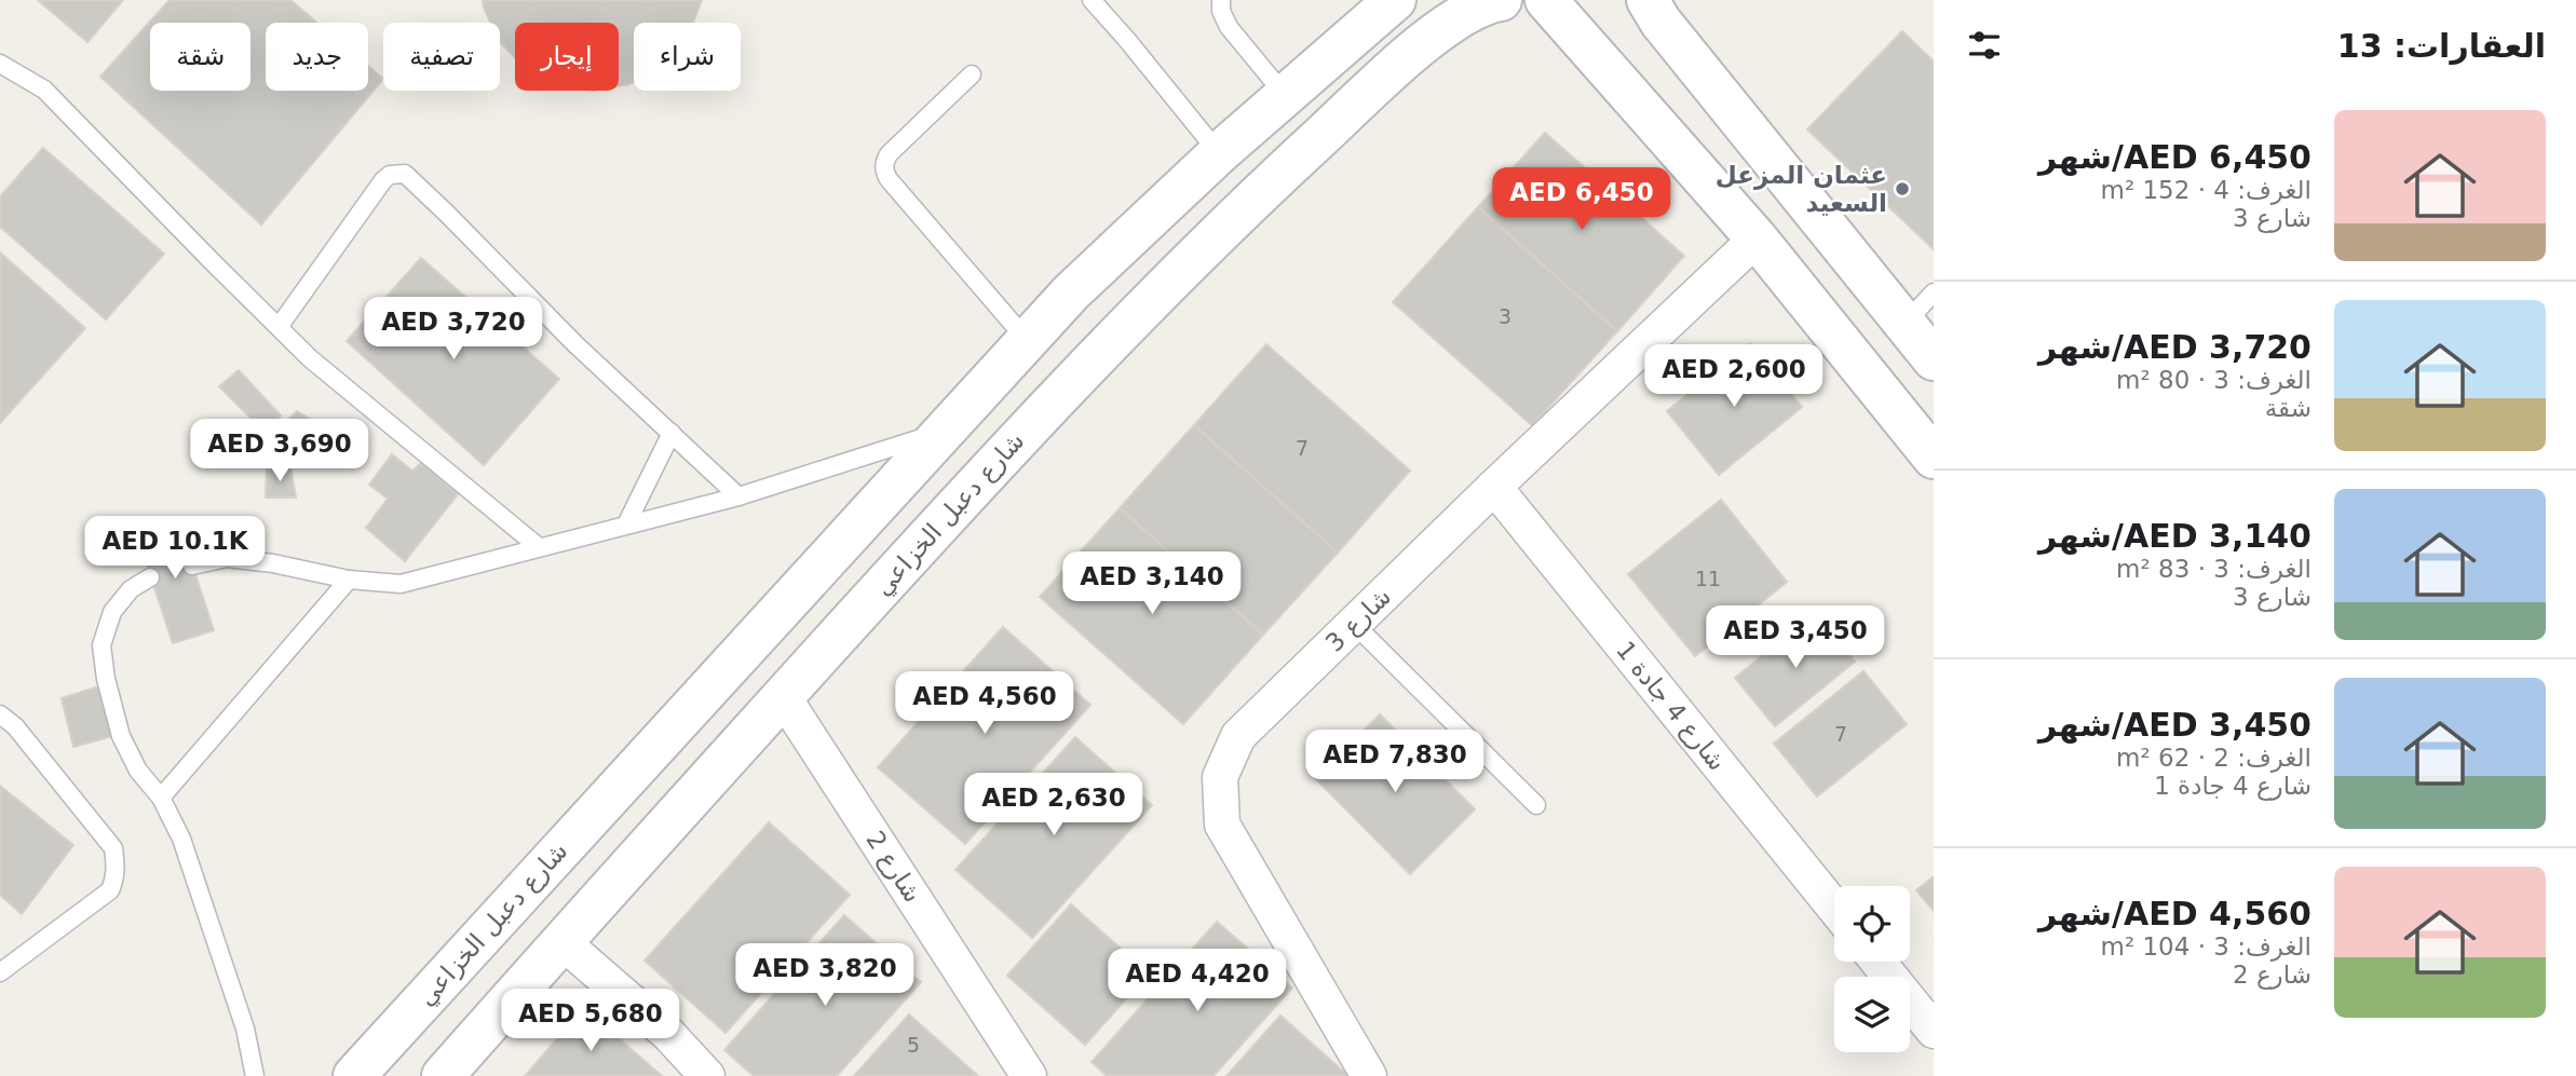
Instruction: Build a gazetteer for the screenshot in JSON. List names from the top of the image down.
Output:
{
  "streets": {
    "main road": ["شارع دعبل الخزاعي"],
    "street": ["شارع 3", "شارع 4 جادة 1", "شارع 2"]
  },
  "crossings": [
    ["شارع دعبل الخزاعي", "شارع 2"],
    ["شارع 3", "شارع 4 جادة 1"]
  ],
  "places": ["عثمان المزعل السعيد"],
  "house_numbers": [
    "3",
    "7",
    "11",
    "7",
    "5"
  ],
  "page": {
    "heading": "العقارات: 13",
    "chip": [
      "شراء",
      "إيجار",
      "تصفية",
      "جديد",
      "شقة"
    ],
    "list": [
      {
        "name": "AED 6,450/شهر",
        "note": "الغرف: 4 · 152 m² · شارع 3"
      },
      {
        "name": "AED 3,720/شهر",
        "note": "الغرف: 3 · 80 m² · شقة"
      },
      {
        "name": "AED 3,140/شهر",
        "note": "الغرف: 3 · 83 m² · شارع 3"
      },
      {
        "name": "AED 3,450/شهر",
        "note": "الغرف: 2 · 62 m² · شارع 4 جادة 1"
      },
      {
        "name": "AED 4,560/شهر",
        "note": "الغرف: 3 · 104 m² · شارع 2"
      }
    ],
    "price": [
      "AED 6,450",
      "AED 3,720",
      "AED 2,600",
      "AED 3,690",
      "AED 10.1K",
      "AED 3,140",
      "AED 3,450",
      "AED 4,560",
      "AED 7,830",
      "AED 2,630",
      "AED 3,820",
      "AED 4,420",
      "AED 5,680"
    ]
  }
}
